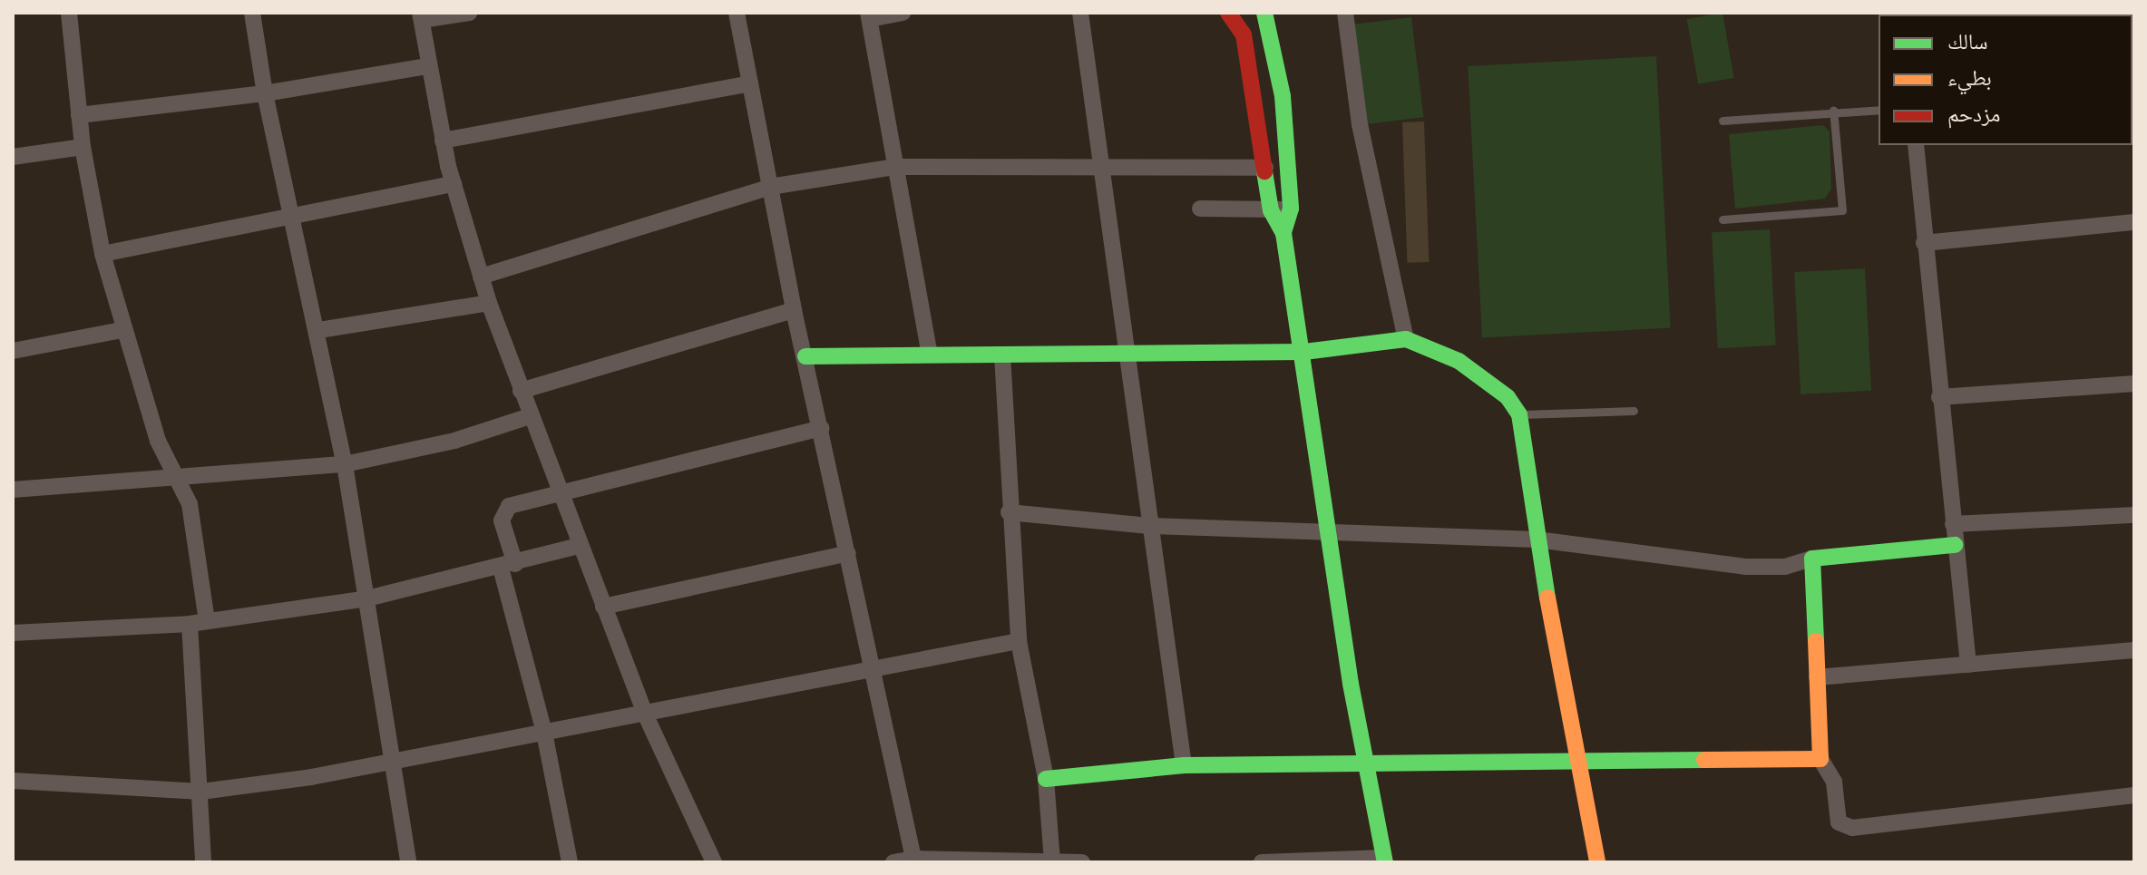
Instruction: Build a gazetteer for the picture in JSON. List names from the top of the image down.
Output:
{
  "legend": ["سالك", "بطيء", "مزدحم"]
}
